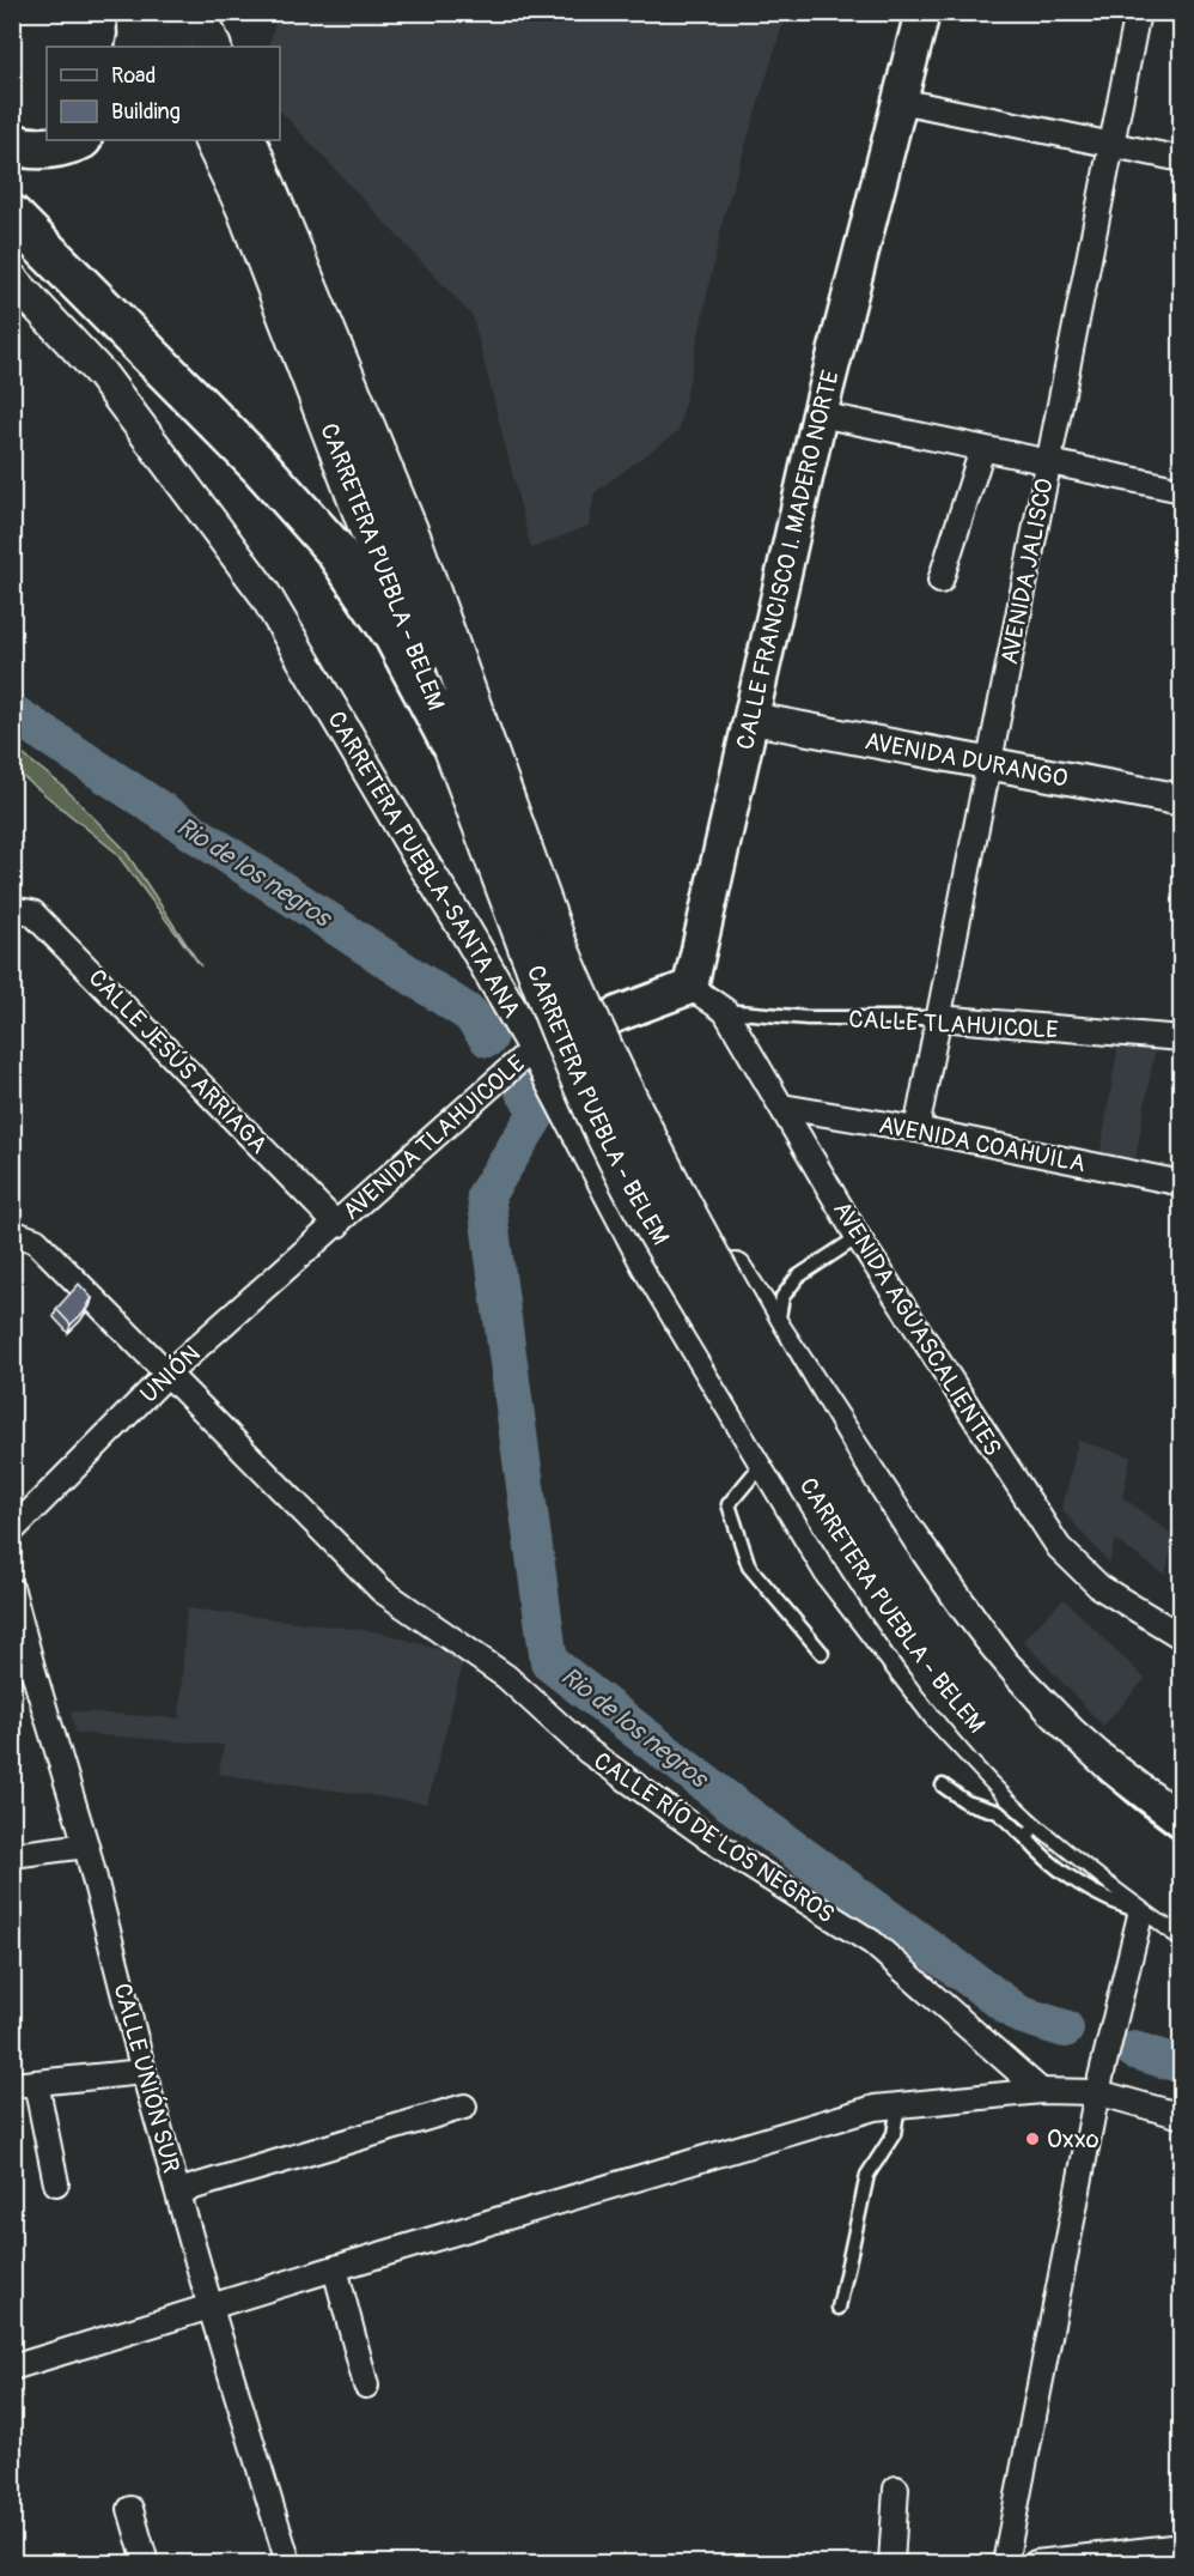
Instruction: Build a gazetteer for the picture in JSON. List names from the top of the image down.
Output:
{
  "streets": {
    "main road": ["CALLE FRANCISCO I. MADERO NORTE", "CARRETERA PUEBLA - BELEM", "AVENIDA TLAHUICOLE"],
    "street": [
      "AVENIDA JALISCO",
      "AVENIDA DURANGO",
      "CARRETERA PUEBLA-SANTA ANA",
      "CALLE TLAHUICOLE",
      "CALLE JESÚS ARRIAGA",
      "AVENIDA COAHUILA",
      "AVENIDA AGUASCALIENTES",
      "UNIÓN",
      "CALLE RÍO DE LOS NEGROS",
      "CALLE UNIÓN SUR"
    ]
  },
  "crossings": [
    ["CALLE FRANCISCO I. MADERO NORTE", "AVENIDA DURANGO"],
    ["CALLE FRANCISCO I. MADERO NORTE", "AVENIDA TLAHUICOLE"],
    ["CALLE FRANCISCO I. MADERO NORTE", "AVENIDA AGUASCALIENTES"],
    ["AVENIDA JALISCO", "AVENIDA DURANGO"],
    ["AVENIDA JALISCO", "CALLE TLAHUICOLE"],
    ["AVENIDA JALISCO", "AVENIDA COAHUILA"],
    ["CARRETERA PUEBLA-SANTA ANA", "AVENIDA TLAHUICOLE"],
    ["CALLE TLAHUICOLE", "AVENIDA AGUASCALIENTES"],
    ["CALLE JESÚS ARRIAGA", "AVENIDA TLAHUICOLE"],
    ["CALLE JESÚS ARRIAGA", "UNIÓN"],
    ["AVENIDA TLAHUICOLE", "AVENIDA AGUASCALIENTES"],
    ["AVENIDA TLAHUICOLE", "UNIÓN"],
    ["AVENIDA COAHUILA", "AVENIDA AGUASCALIENTES"],
    ["UNIÓN", "CALLE RÍO DE LOS NEGROS"]
  ],
  "water": ["Rio de los negros"],
  "places": ["Oxxo"],
  "legend": ["Road", "Building"]
}
